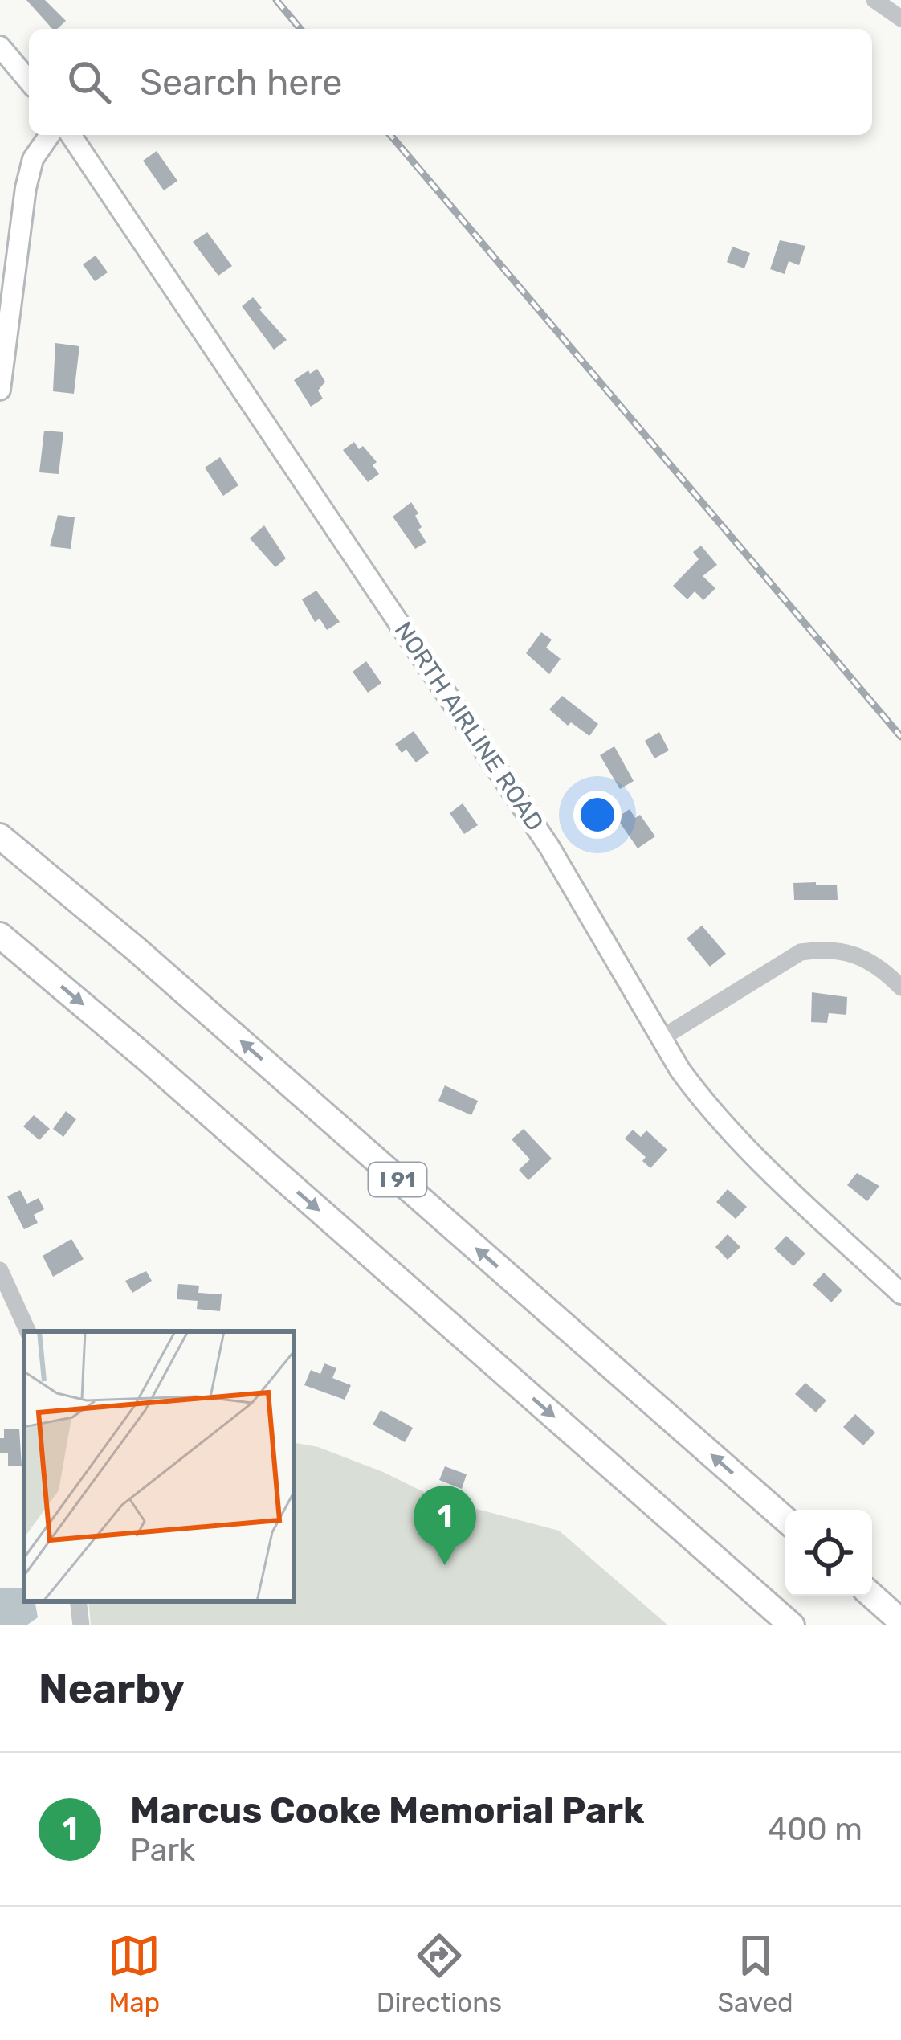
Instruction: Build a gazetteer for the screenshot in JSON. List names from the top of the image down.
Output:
{
  "streets": {
    "highway": ["I 91"],
    "main road": ["NORTH AIRLINE ROAD"]
  },
  "page": {
    "search": "Search here",
    "pins": "1",
    "heading": "Nearby",
    "list": [
      {
        "mark": "1",
        "name": "Marcus Cooke Memorial Park",
        "note": "Park",
        "value": "400 m"
      }
    ],
    "nav": ["Map", "Directions", "Saved"]
  }
}
